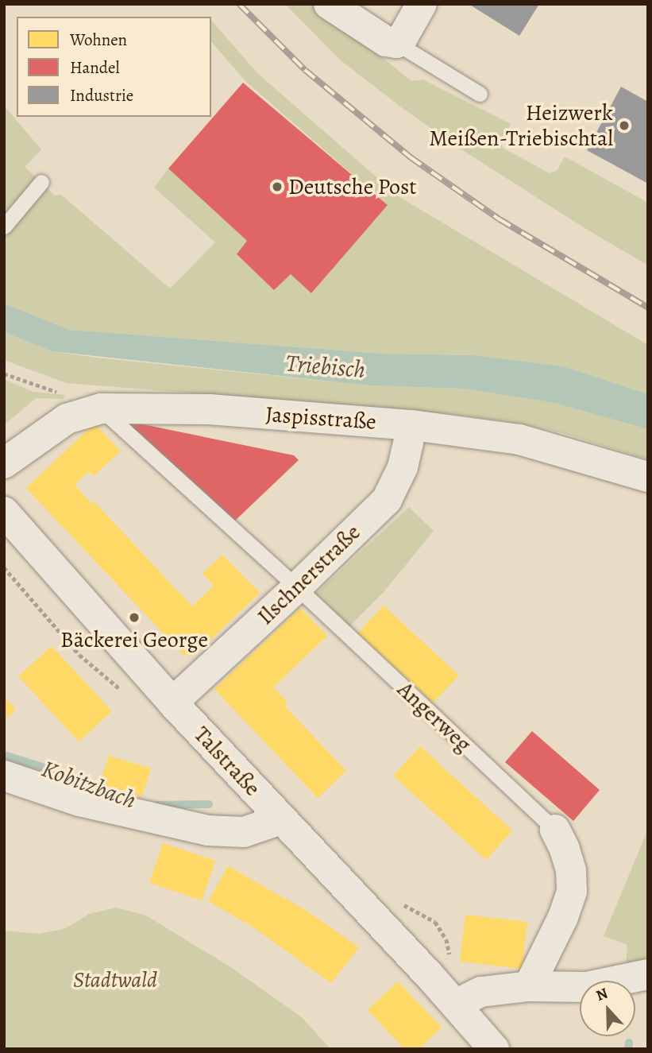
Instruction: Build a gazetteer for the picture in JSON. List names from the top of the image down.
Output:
{
  "streets": {
    "street": [
      "Jaspisstraße",
      "Ilschnerstraße",
      "Angerweg",
      "Talstraße"
    ]
  },
  "crossings": [
    ["Jaspisstraße", "Ilschnerstraße"],
    ["Jaspisstraße", "Angerweg"],
    ["Ilschnerstraße", "Angerweg"],
    ["Ilschnerstraße", "Talstraße"]
  ],
  "water": ["Triebisch", "Kobitzbach"],
  "parks": ["Stadtwald"],
  "places": ["Heizwerk Meißen-Triebischtal", "Deutsche Post", "Bäckerei George"],
  "legend": ["Wohnen", "Handel", "Industrie"],
  "north": "top"
}
